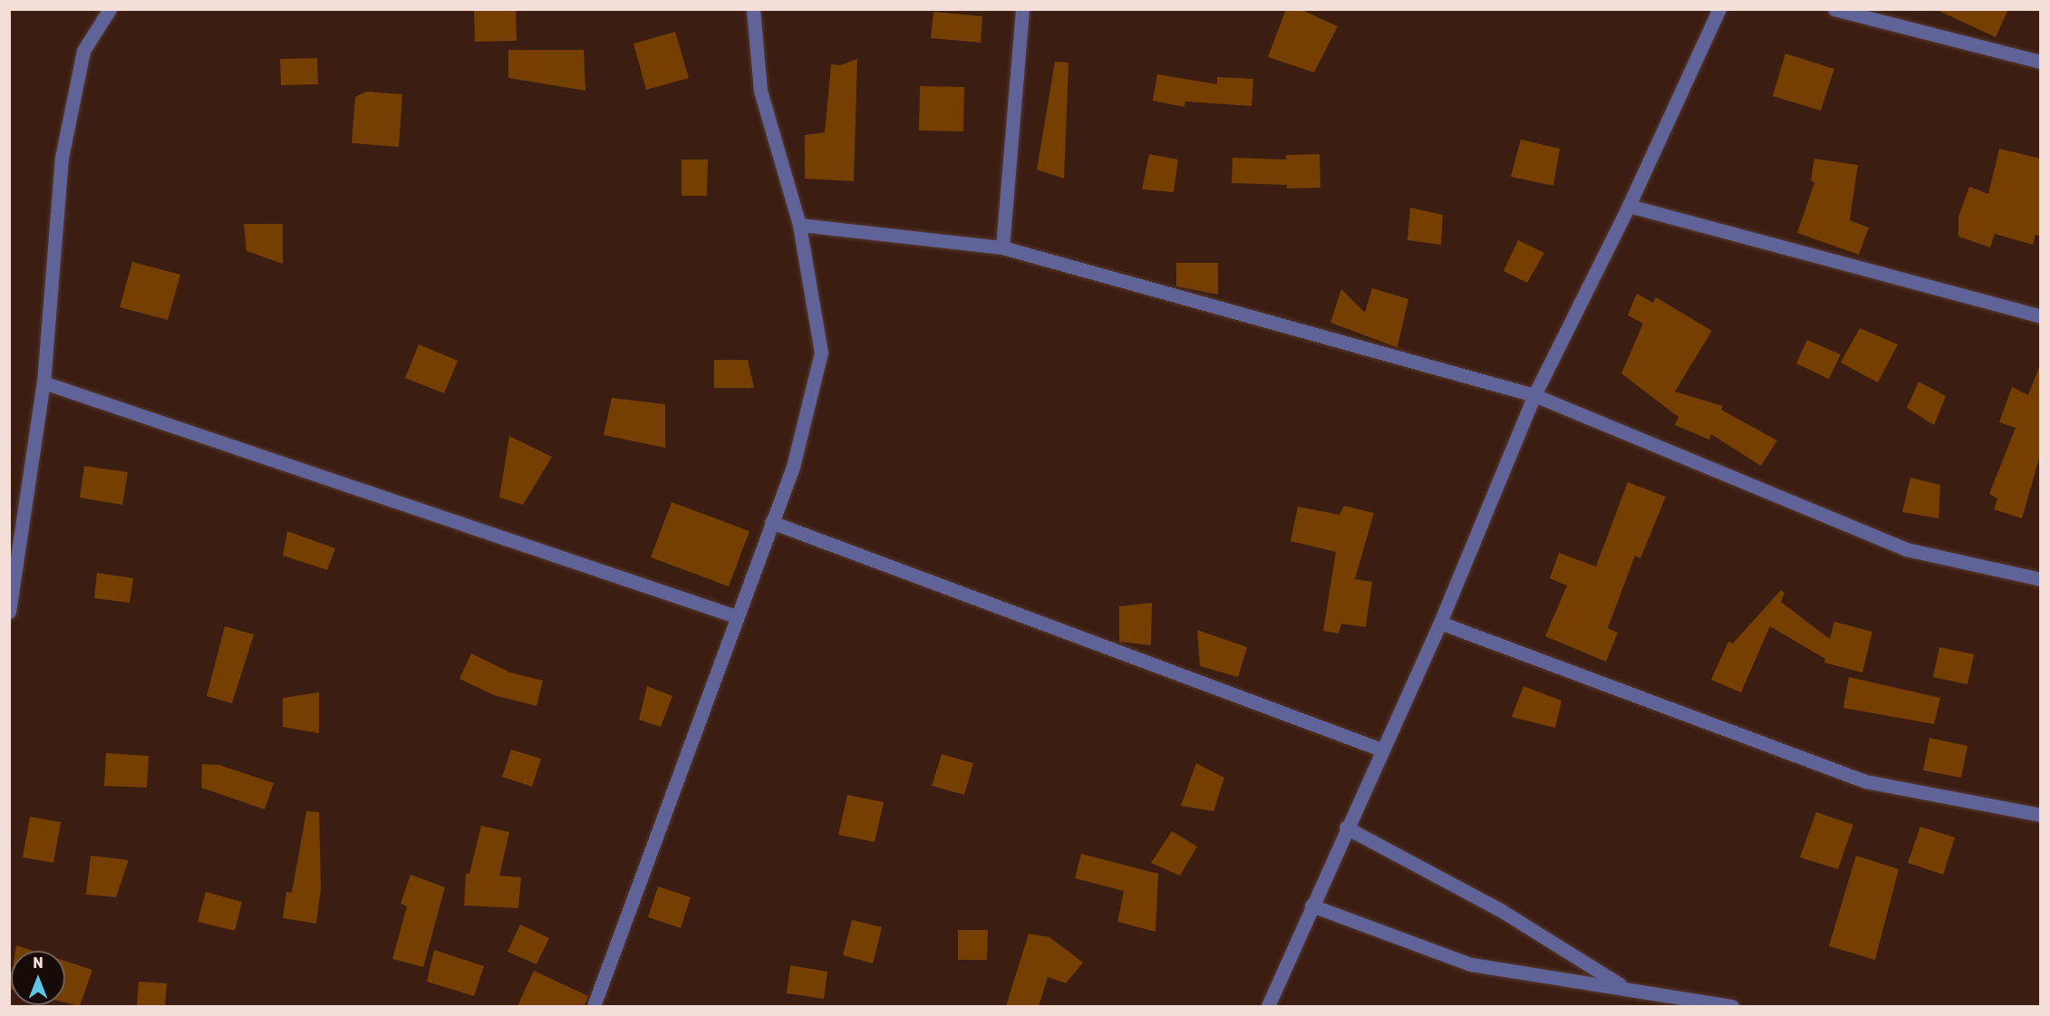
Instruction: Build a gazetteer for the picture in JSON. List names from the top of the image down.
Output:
{
  "north": "top"
}
